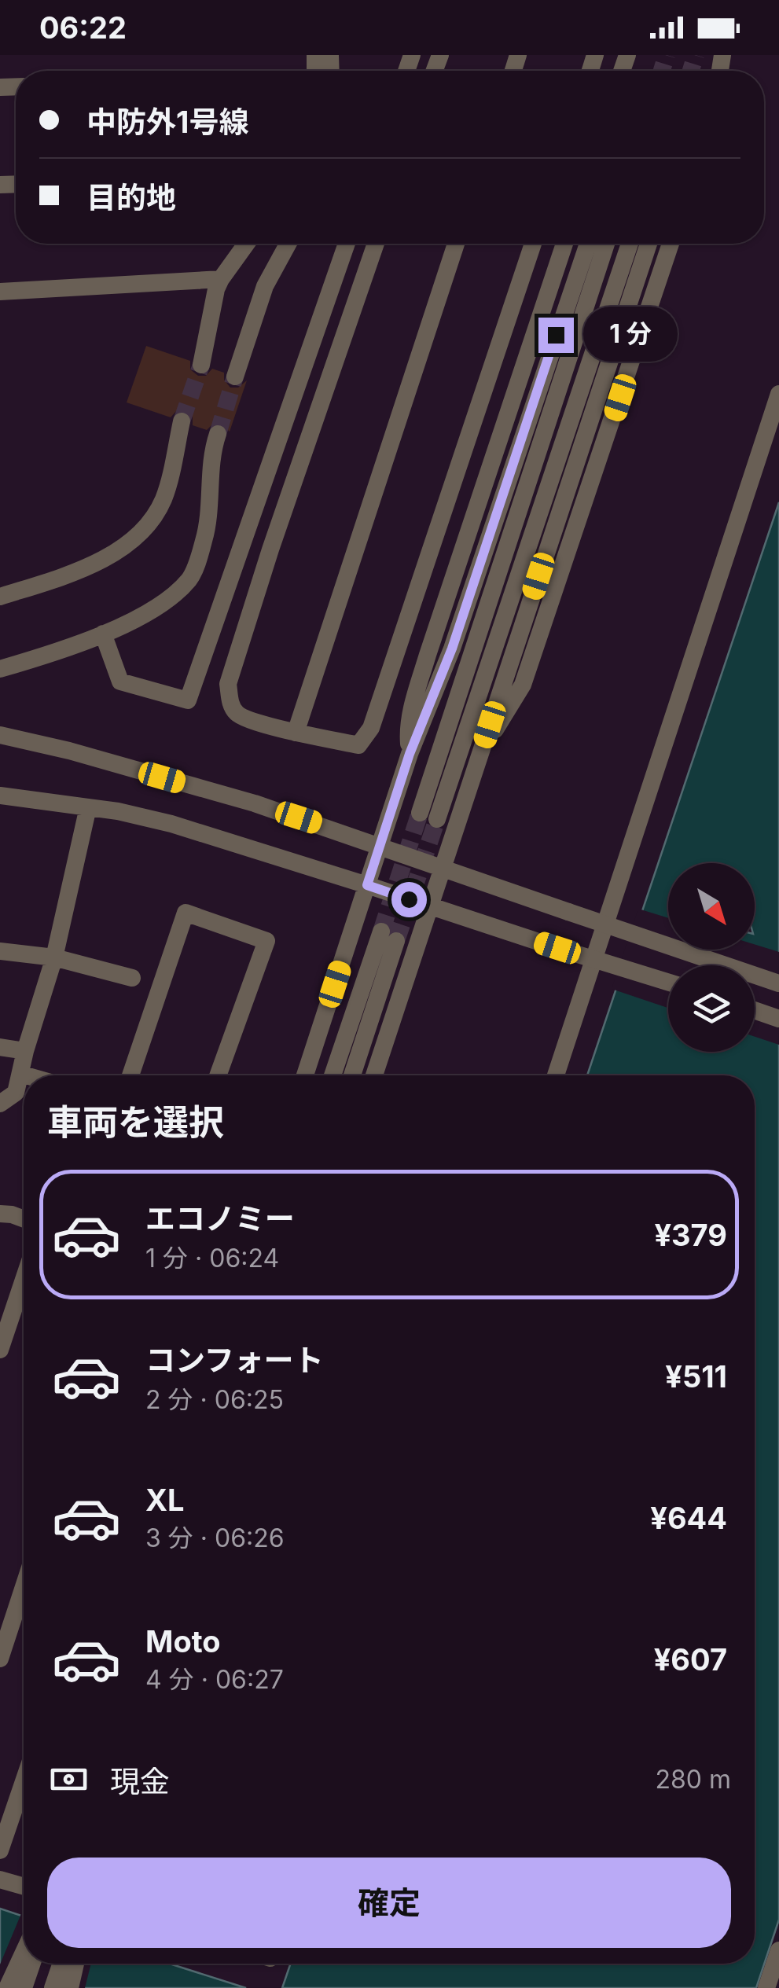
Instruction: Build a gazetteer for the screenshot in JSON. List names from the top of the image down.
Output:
{
  "north": "bottom right",
  "page": {
    "status": "06:22",
    "banner": ["中防外1号線", "目的地"],
    "bubble": "1 分",
    "heading": "車両を選択",
    "list": [
      {
        "name": "エコノミー",
        "note": "1 分 · 06:24",
        "value": "¥379"
      },
      {
        "name": "コンフォート",
        "note": "2 分 · 06:25",
        "value": "¥511"
      },
      {
        "name": "XL",
        "note": "3 分 · 06:26",
        "value": "¥644"
      },
      {
        "name": "Moto",
        "note": "4 分 · 06:27",
        "value": "¥607"
      }
    ],
    "pay": ["現金", "280 m"],
    "buttons": "確定"
  }
}
